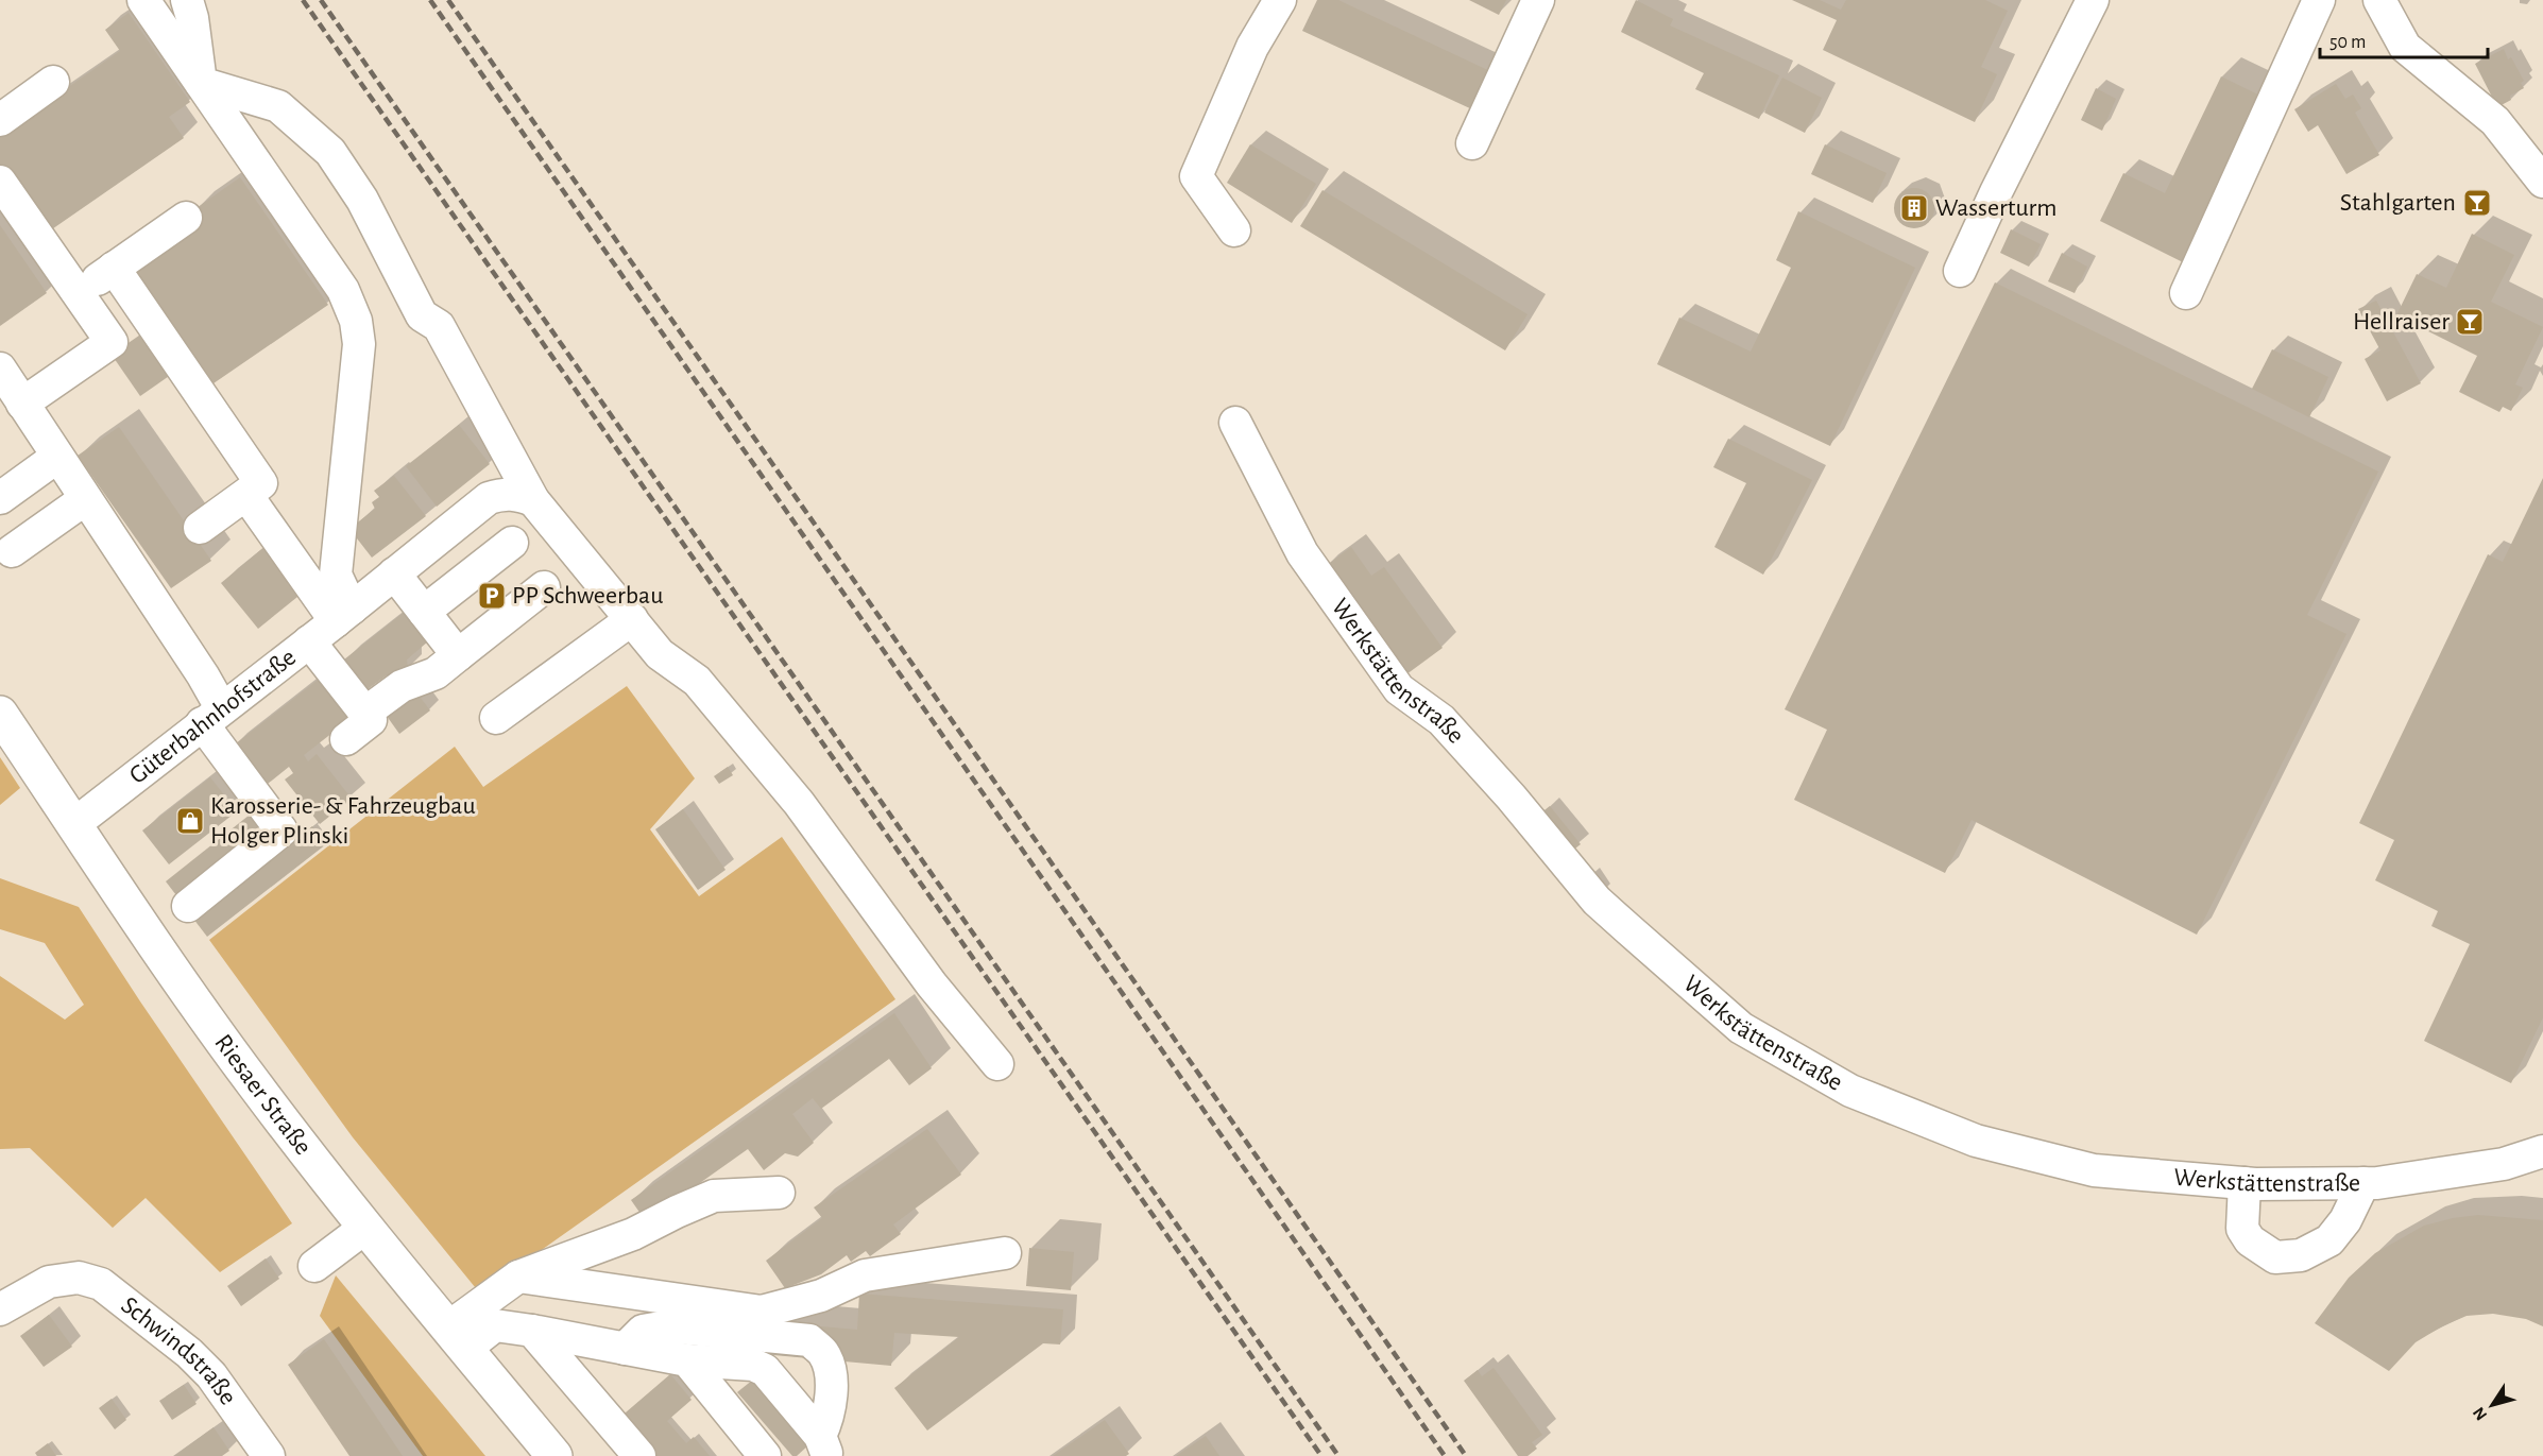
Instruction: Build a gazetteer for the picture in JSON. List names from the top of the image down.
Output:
{
  "streets": {
    "main road": ["Riesaer Straße"],
    "street": ["Werkstättenstraße", "Güterbahnhofstraße", "Schwindstraße"]
  },
  "crossings": [
    ["Güterbahnhofstraße", "Riesaer Straße"]
  ],
  "places": {
    "bar": ["Stahlgarten", "Hellraiser"],
    "building": ["Wasserturm"],
    "parking": ["PP Schweerbau"],
    "shop": ["Karosserie- & Fahrzeugbau Holger Plinski"]
  },
  "scale_bar": "50 m",
  "north": "bottom left"
}
